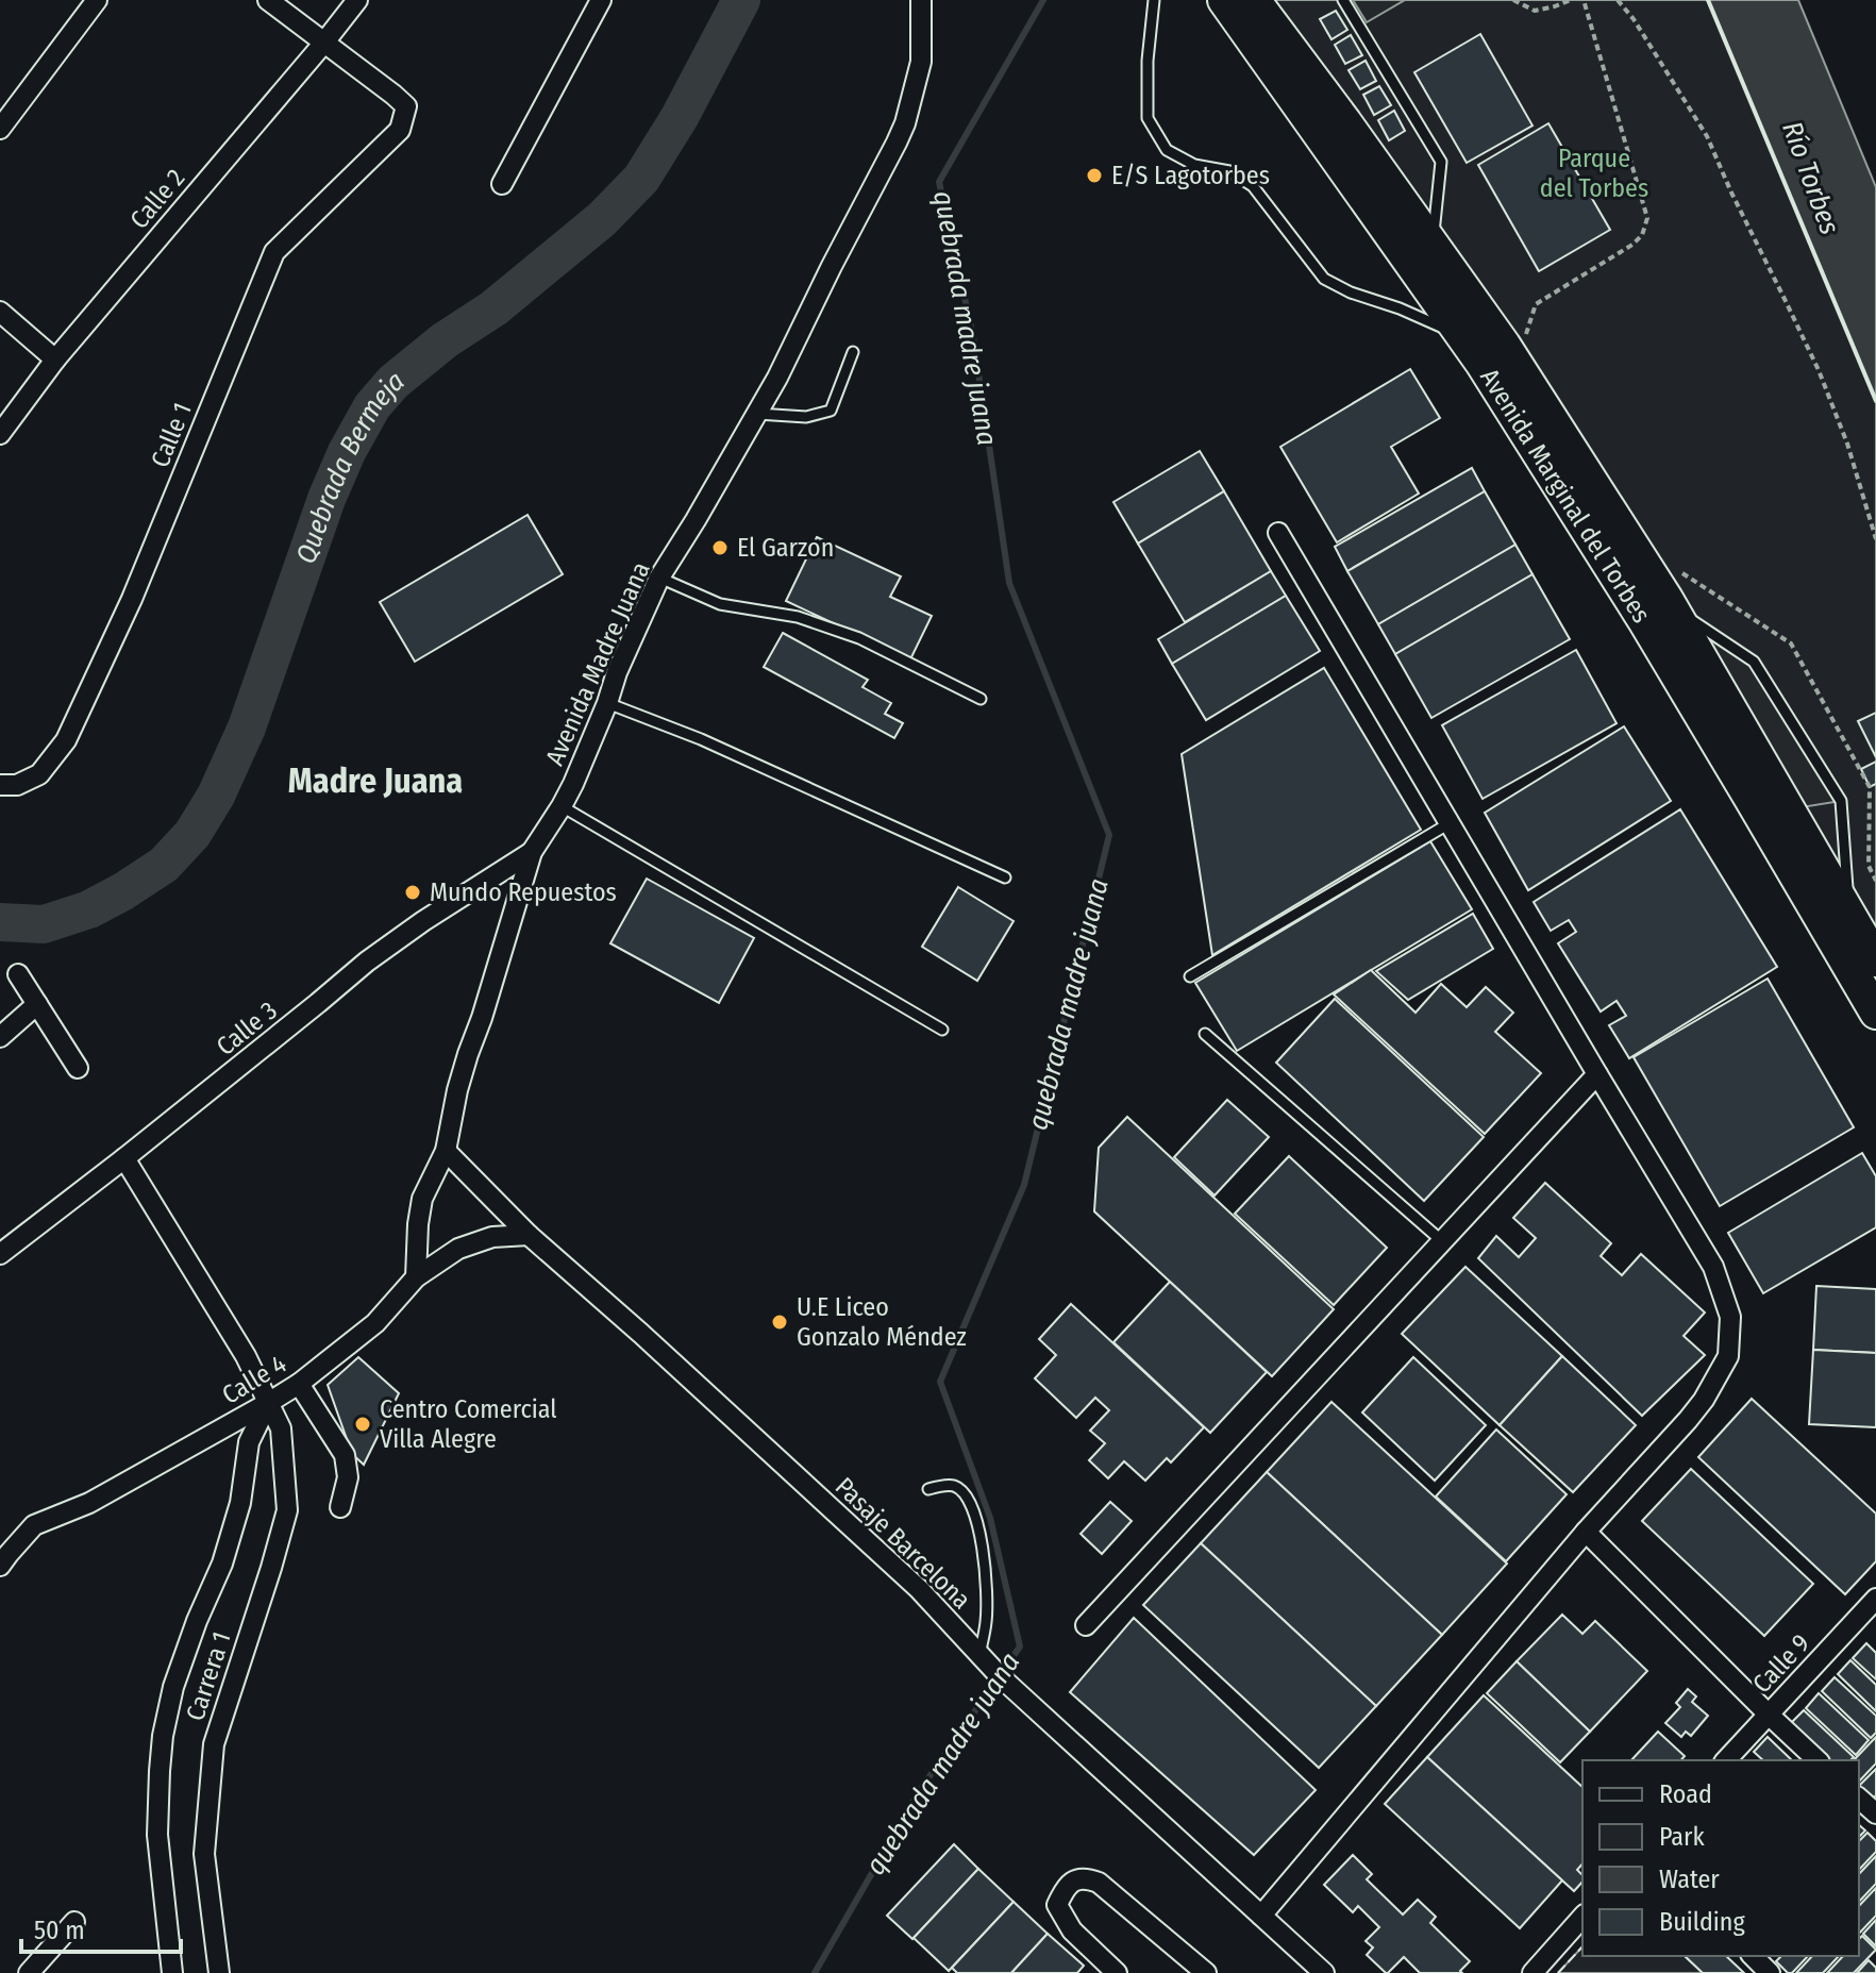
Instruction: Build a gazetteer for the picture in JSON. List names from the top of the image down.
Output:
{
  "streets": {
    "highway": ["Avenida Marginal del Torbes"],
    "street": [
      "Calle 2",
      "Calle 1",
      "Avenida Madre Juana",
      "Calle 3",
      "Calle 4",
      "Pasaje Barcelona",
      "Calle 9",
      "Carrera 1"
    ]
  },
  "crossings": [
    ["Calle 2", "Calle 1"],
    ["Avenida Madre Juana", "Calle 3"],
    ["Avenida Madre Juana", "Calle 4"],
    ["Avenida Madre Juana", "Pasaje Barcelona"],
    ["Calle 3", "Carrera 1"],
    ["Calle 4", "Pasaje Barcelona"],
    ["Calle 4", "Carrera 1"]
  ],
  "districts": ["Madre Juana"],
  "water": ["Río Torbes", "quebrada madre juana", "Quebrada Bermeja"],
  "parks": ["Parque del Torbes"],
  "places": [
    "E/S Lagotorbes",
    "El Garzon",
    "Mundo Repuestos",
    "U.E Liceo Gonzalo Méndez",
    "Centro Comercial Villa Alegre"
  ],
  "legend": [
    "Road",
    "Park",
    "Water",
    "Building"
  ],
  "scale_bar": "50 m"
}
